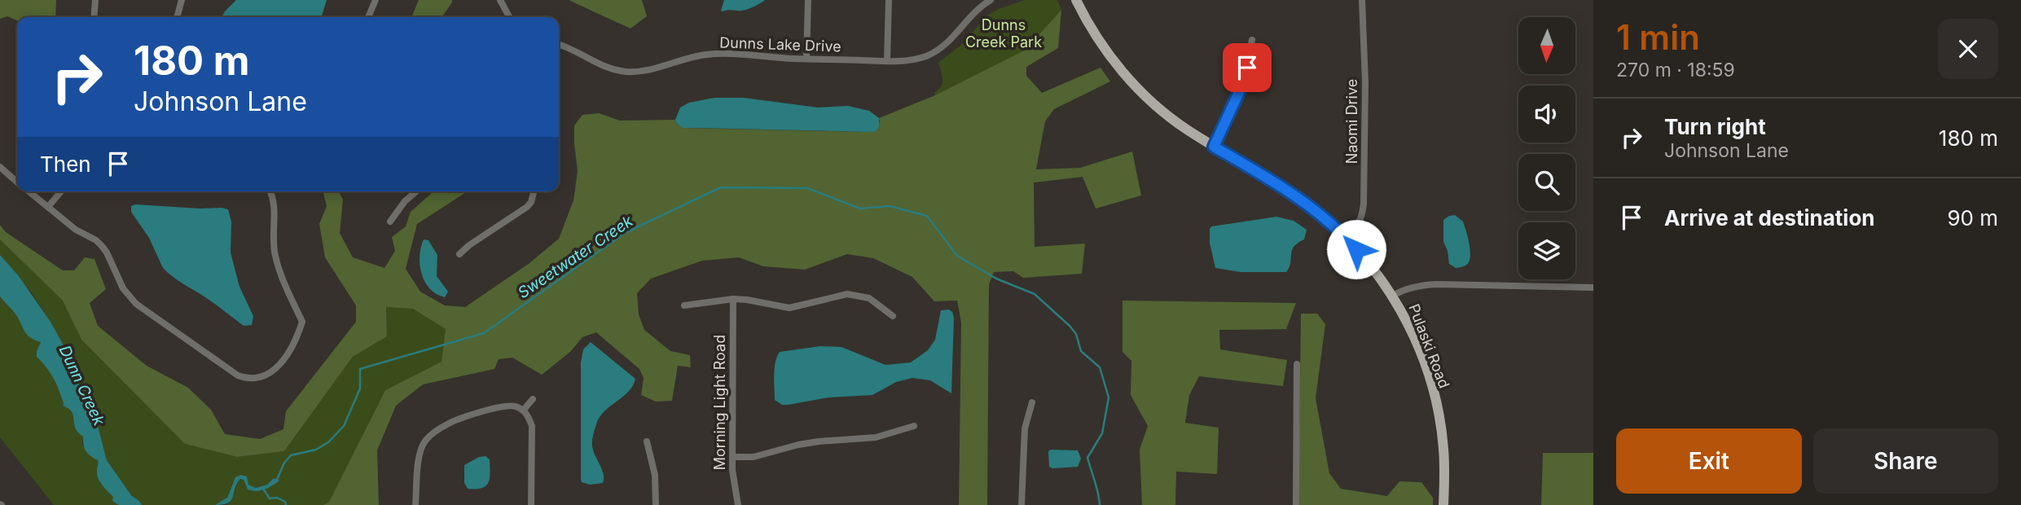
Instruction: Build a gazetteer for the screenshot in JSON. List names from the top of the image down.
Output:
{
  "streets": {
    "main road": ["Pulaski Road"],
    "street": ["Dunns Lake Drive", "Naomi Drive", "Morning Light Road"]
  },
  "crossings": [
    ["Naomi Drive", "Pulaski Road"]
  ],
  "water": ["Sweetwater Creek", "Dunn Creek"],
  "parks": ["Dunns Creek Park"],
  "north": "bottom",
  "page": {
    "heading": ["1 min", "270 m · 18:59"],
    "turn": ["180 m", "Johnson Lane"],
    "list": [
      {
        "name": "Turn right",
        "note": "Johnson Lane",
        "value": "180 m"
      },
      {
        "name": "Arrive at destination",
        "value": "90 m"
      }
    ],
    "then": "Then",
    "buttons": ["Exit", "Share"]
  }
}
